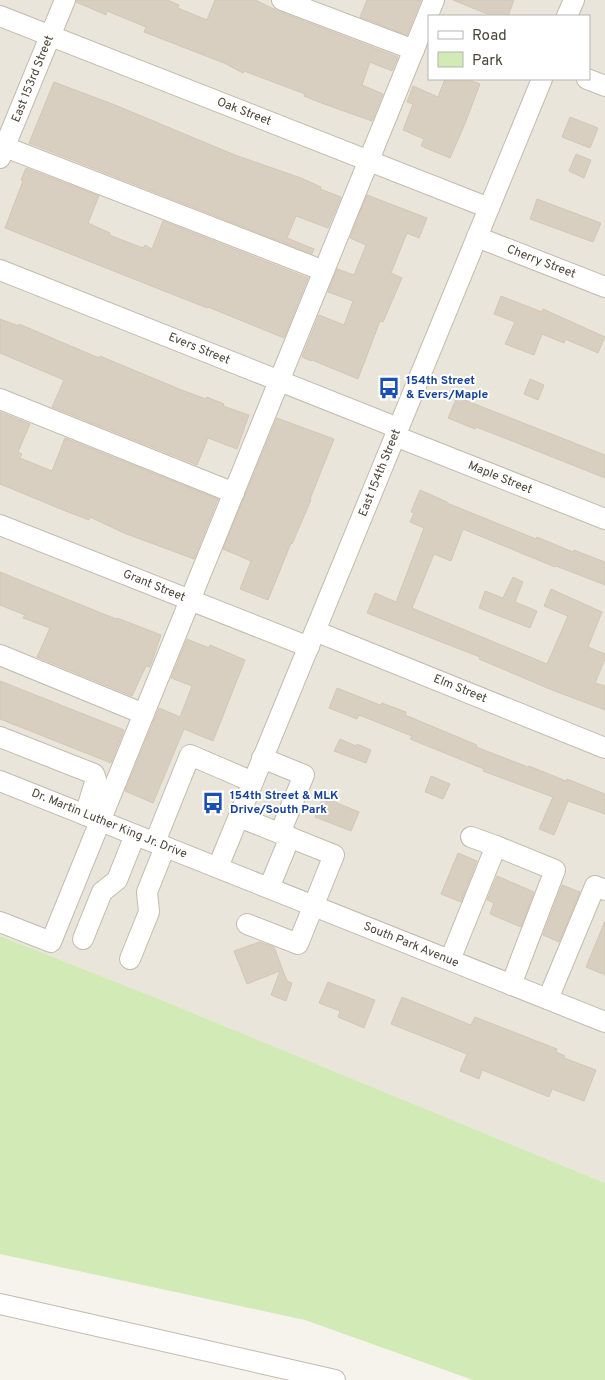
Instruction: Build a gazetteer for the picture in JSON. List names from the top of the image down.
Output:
{
  "streets": {
    "street": [
      "East 153rd Street",
      "Oak Street",
      "Cherry Street",
      "Evers Street",
      "East 154th Street",
      "Maple Street",
      "Grant Street",
      "Elm Street",
      "Dr. Martin Luther King Jr. Drive",
      "South Park Avenue"
    ]
  },
  "crossings": [
    ["East 153rd Street", "Oak Street"],
    ["Oak Street", "East 154th Street"],
    ["Cherry Street", "East 154th Street"],
    ["Evers Street", "East 154th Street"],
    ["Evers Street", "Maple Street"],
    ["East 154th Street", "Maple Street"],
    ["East 154th Street", "Grant Street"],
    ["East 154th Street", "Elm Street"],
    ["East 154th Street", "Dr. Martin Luther King Jr. Drive"],
    ["East 154th Street", "South Park Avenue"],
    ["Grant Street", "Elm Street"],
    ["Dr. Martin Luther King Jr. Drive", "South Park Avenue"]
  ],
  "places": {
    "bus stop": ["154th Street & Evers/Maple", "154th Street & MLK Drive/South Park"]
  },
  "legend": ["Road", "Park"]
}
